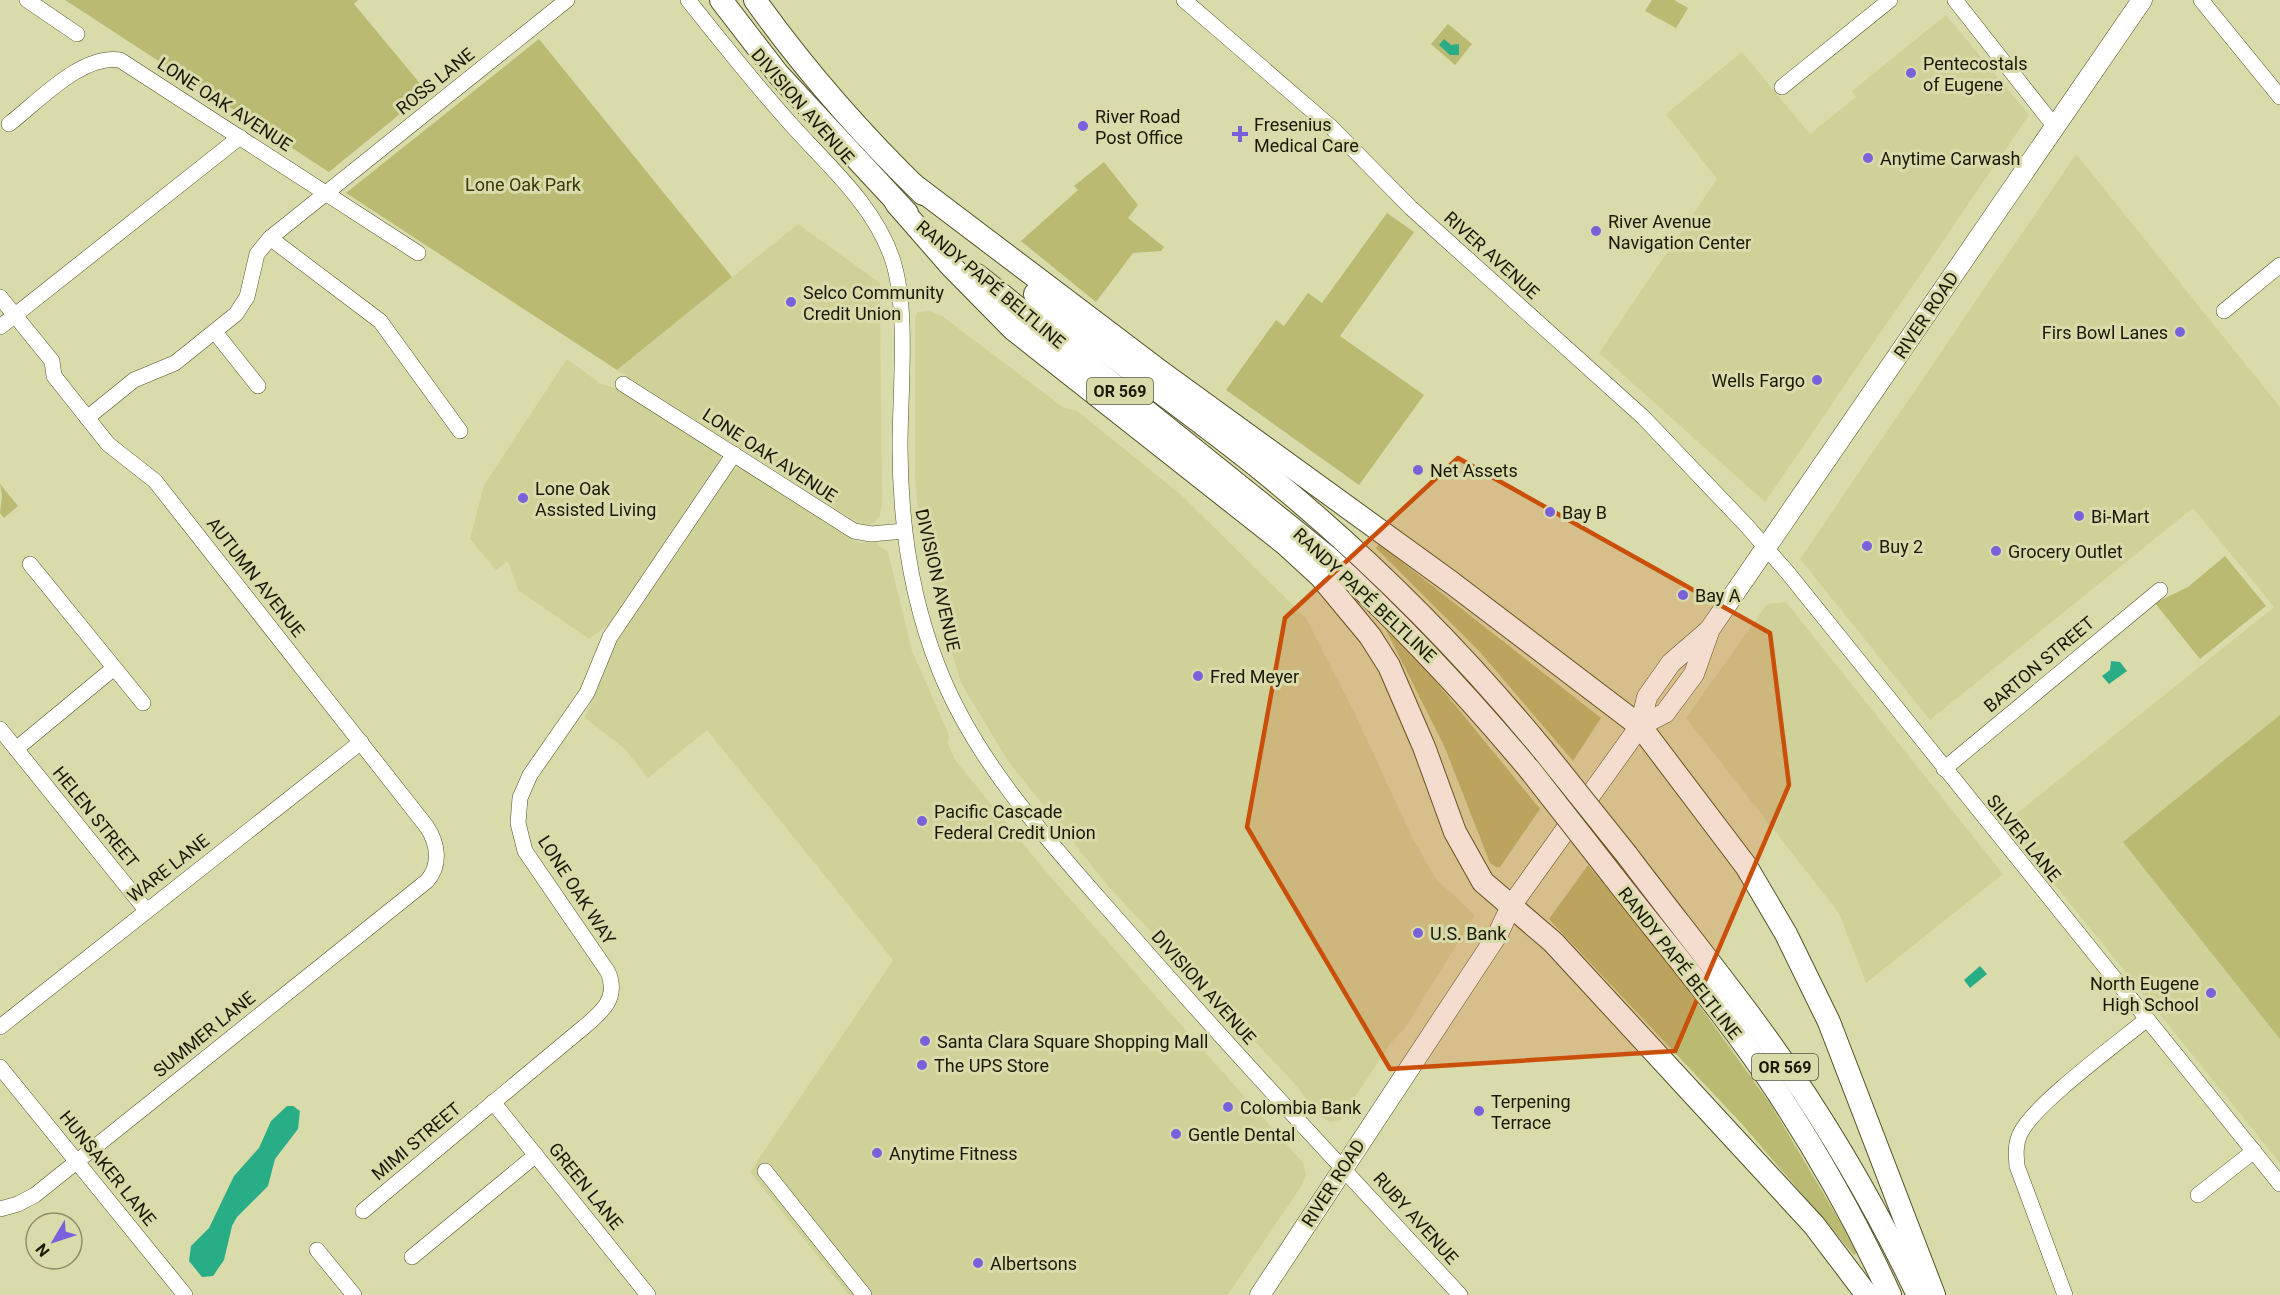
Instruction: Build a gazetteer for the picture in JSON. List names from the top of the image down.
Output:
{
  "streets": {
    "highway": ["RANDY PAPÉ BELTLINE", "OR 569"],
    "main road": ["RIVER ROAD"],
    "street": [
      "ROSS LANE",
      "LONE OAK AVENUE",
      "DIVISION AVENUE",
      "RIVER AVENUE",
      "AUTUMN AVENUE",
      "BARTON STREET",
      "HELEN STREET",
      "SILVER LANE",
      "WARE LANE",
      "LONE OAK WAY",
      "SUMMER LANE",
      "MIMI STREET",
      "HUNSAKER LANE",
      "GREEN LANE",
      "RUBY AVENUE"
    ]
  },
  "crossings": [
    ["ROSS LANE", "LONE OAK AVENUE"],
    ["ROSS LANE", "AUTUMN AVENUE"],
    ["LONE OAK AVENUE", "DIVISION AVENUE"],
    ["LONE OAK AVENUE", "LONE OAK WAY"],
    ["DIVISION AVENUE", "RIVER ROAD"],
    ["DIVISION AVENUE", "RUBY AVENUE"],
    ["RIVER AVENUE", "RIVER ROAD"],
    ["RIVER AVENUE", "SILVER LANE"],
    ["RIVER ROAD", "SILVER LANE"],
    ["RIVER ROAD", "RUBY AVENUE"],
    ["AUTUMN AVENUE", "WARE LANE"],
    ["AUTUMN AVENUE", "SUMMER LANE"],
    ["BARTON STREET", "SILVER LANE"],
    ["HELEN STREET", "WARE LANE"],
    ["LONE OAK WAY", "MIMI STREET"],
    ["LONE OAK WAY", "GREEN LANE"],
    ["SUMMER LANE", "HUNSAKER LANE"],
    ["MIMI STREET", "GREEN LANE"]
  ],
  "parks": ["Lone Oak Park"],
  "places": {
    "other": [
      "Pentecostals of Eugene",
      "River Road Post Office",
      "Anytime Carwash",
      "River Avenue Navigation Center",
      "Selco Community Credit Union",
      "Firs Bowl Lanes",
      "Wells Fargo",
      "Net Assets",
      "Lone Oak Assisted Living",
      "Bay B",
      "Bi-Mart",
      "Buy 2",
      "Grocery Outlet",
      "Bay A",
      "Fred Meyer",
      "Pacific Cascade Federal Credit Union",
      "U.S. Bank",
      "North Eugene High School",
      "Santa Clara Square Shopping Mall",
      "The UPS Store",
      "Colombia Bank",
      "Terpening Terrace",
      "Gentle Dental",
      "Anytime Fitness",
      "Albertsons"
    ],
    "health": ["Fresenius Medical Care"]
  },
  "north": "bottom left"
}
